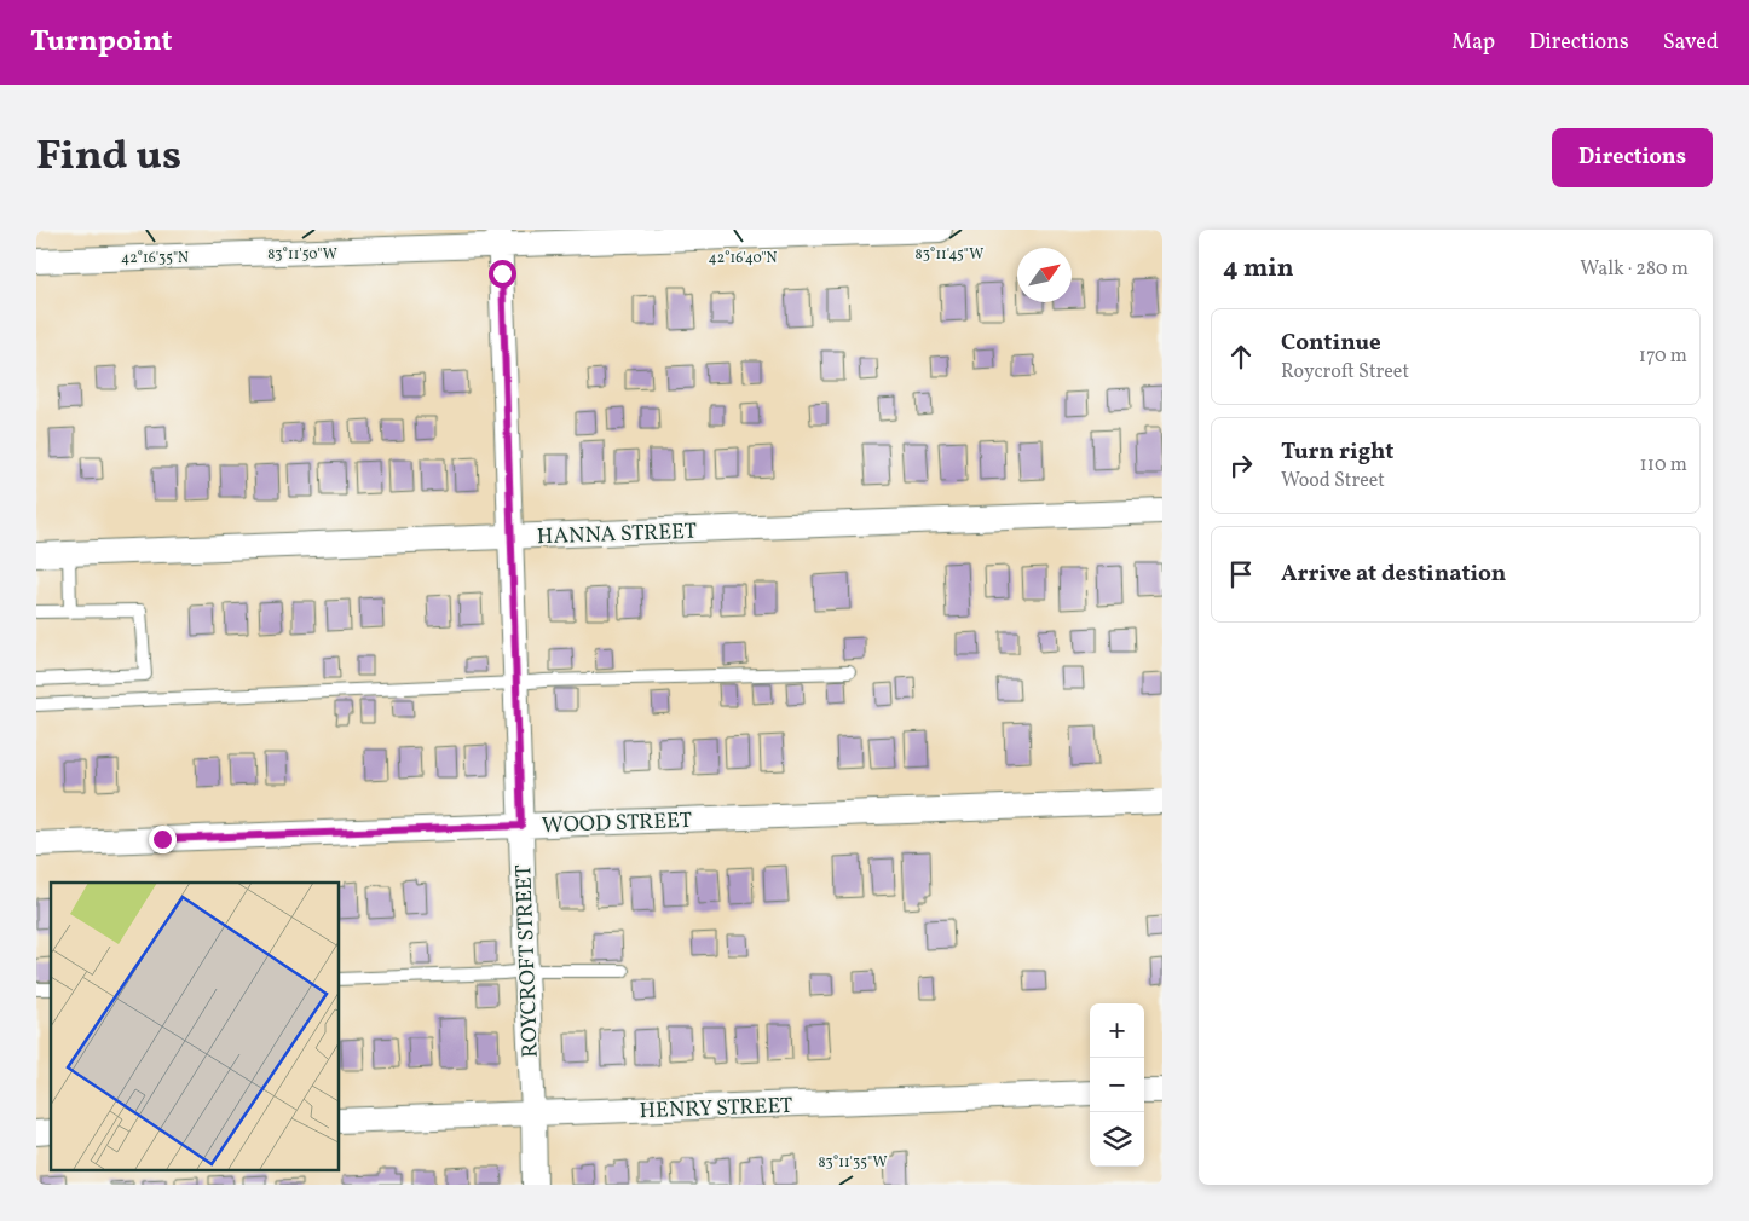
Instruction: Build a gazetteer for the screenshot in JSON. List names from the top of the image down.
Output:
{
  "streets": {
    "street": [
      "HANNA STREET",
      "WOOD STREET",
      "ROYCROFT STREET",
      "HENRY STREET"
    ]
  },
  "crossings": [
    ["HANNA STREET", "ROYCROFT STREET"],
    ["WOOD STREET", "ROYCROFT STREET"],
    ["ROYCROFT STREET", "HENRY STREET"]
  ],
  "north": "top right",
  "page": {
    "header": "Turnpoint",
    "nav": ["Map", "Directions", "Saved"],
    "title": "Find us",
    "buttons": "Directions",
    "heading": ["4 min", "Walk · 280 m"],
    "list": [
      ["Continue", "Roycroft Street", "170 m"],
      ["Turn right", "Wood Street", "110 m"],
      "Arrive at destination"
    ],
    "map_buttons": ["+", "−"]
  },
  "coordinates": [
    "83°11'50\"W",
    "83°11'45\"W",
    "42°16'35\"N",
    "42°16'40\"N",
    "83°11'35\"W"
  ]
}
